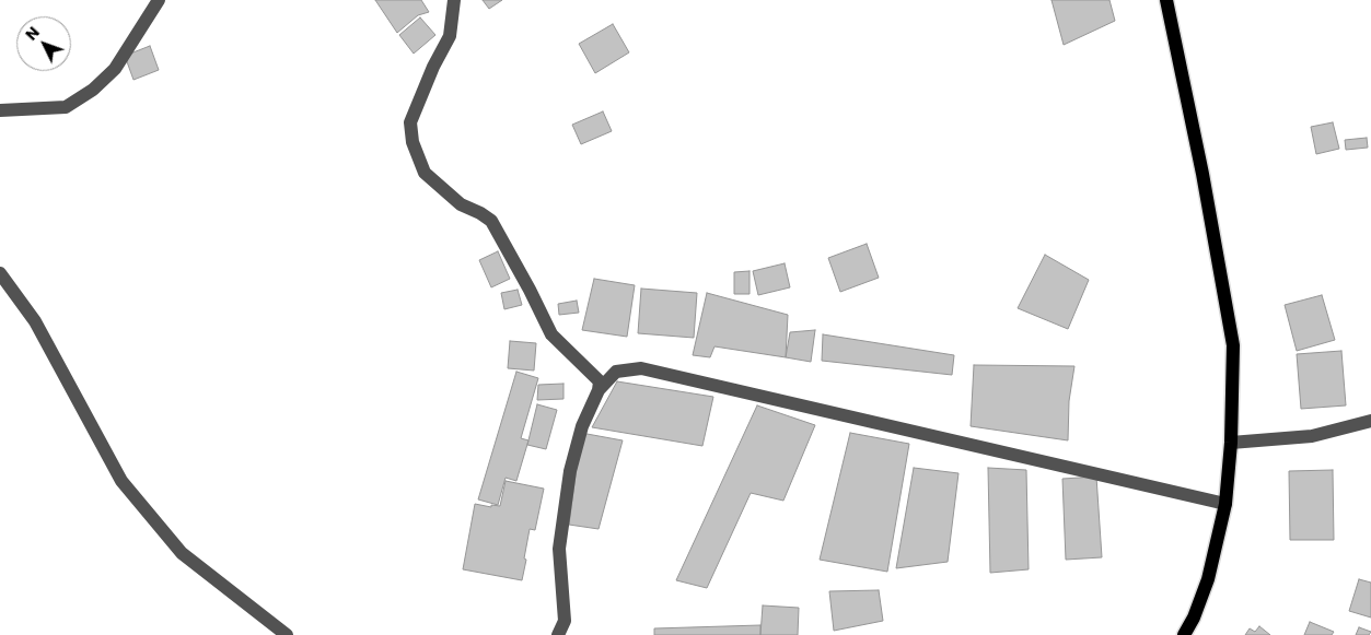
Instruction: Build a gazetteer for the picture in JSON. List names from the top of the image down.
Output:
{
  "north": "top left"
}
